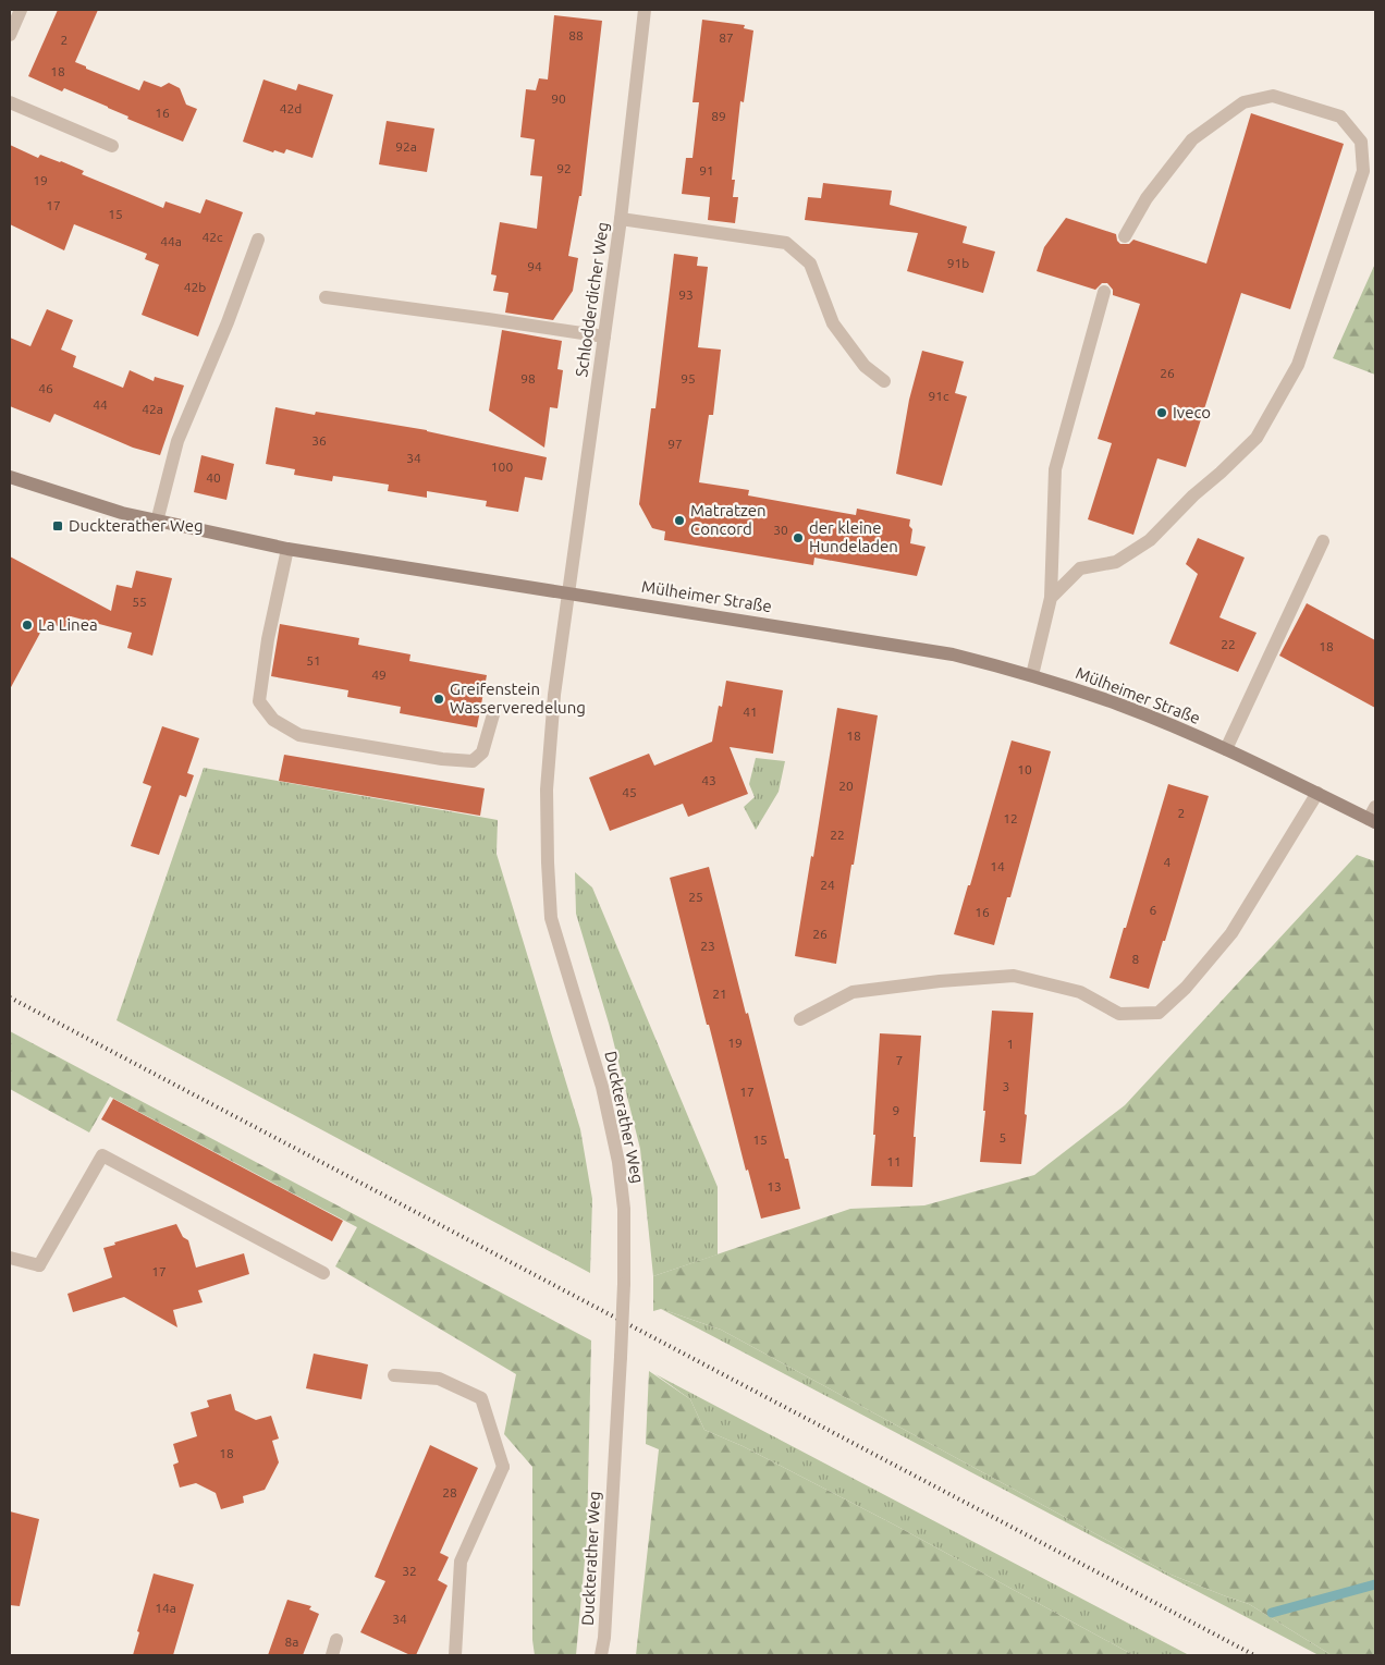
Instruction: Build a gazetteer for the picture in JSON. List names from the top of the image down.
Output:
{
  "streets": {
    "main road": ["Mülheimer Straße"],
    "street": ["Schlodderdicher Weg", "Duckterather Weg"]
  },
  "crossings": [
    ["Schlodderdicher Weg", "Mülheimer Straße"],
    ["Schlodderdicher Weg", "Duckterather Weg"],
    ["Mülheimer Straße", "Duckterather Weg"]
  ],
  "places": {
    "other": [
      "Iveco",
      "Matratzen Concord",
      "der kleine Hundeladen",
      "La Linea",
      "Greifenstein Wasserveredelung"
    ],
    "transit": ["Duckterather Weg"]
  },
  "house_numbers": [
    "88",
    "87",
    "2",
    "18",
    "90",
    "42d",
    "16",
    "89",
    "92a",
    "92",
    "91",
    "19",
    "17",
    "15",
    "42c",
    "44a",
    "91b",
    "94",
    "42b",
    "93",
    "26",
    "98",
    "95",
    "46",
    "91c",
    "44",
    "42a",
    "36",
    "97",
    "34",
    "100",
    "40",
    "30",
    "55",
    "22",
    "18",
    "51",
    "49",
    "41",
    "18",
    "10",
    "43",
    "20",
    "45",
    "2",
    "12",
    "22",
    "4",
    "14",
    "24",
    "25",
    "6",
    "16",
    "26",
    "23",
    "8",
    "21",
    "19",
    "1",
    "7",
    "3",
    "17",
    "9",
    "5",
    "15",
    "11",
    "13",
    "17",
    "18",
    "28",
    "32",
    "14a",
    "34",
    "8a"
  ]
}
